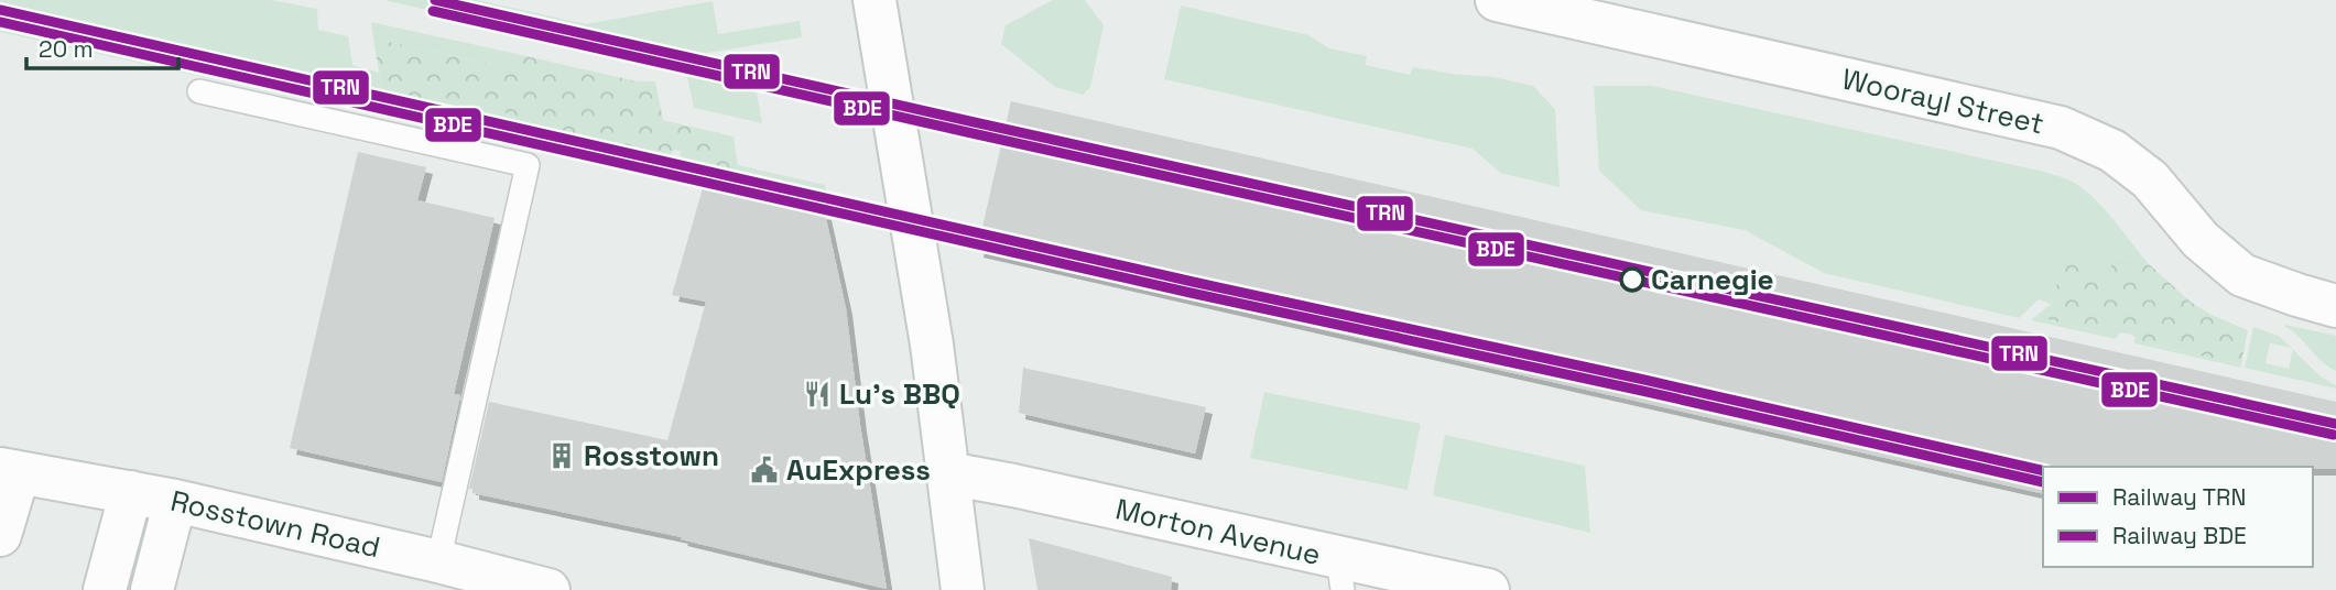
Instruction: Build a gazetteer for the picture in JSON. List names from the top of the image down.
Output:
{
  "streets": {
    "street": ["Woorayl Street", "Rosstown Road", "Morton Avenue"]
  },
  "places": {
    "other": ["Carnegie"],
    "restaurant": ["Lu's BBQ"],
    "building": ["Rosstown"],
    "public building": ["AuExpress"]
  },
  "lines": ["rail line TRN", "rail line BDE"],
  "legend": ["Railway TRN", "Railway BDE"],
  "scale_bar": "20 m"
}
